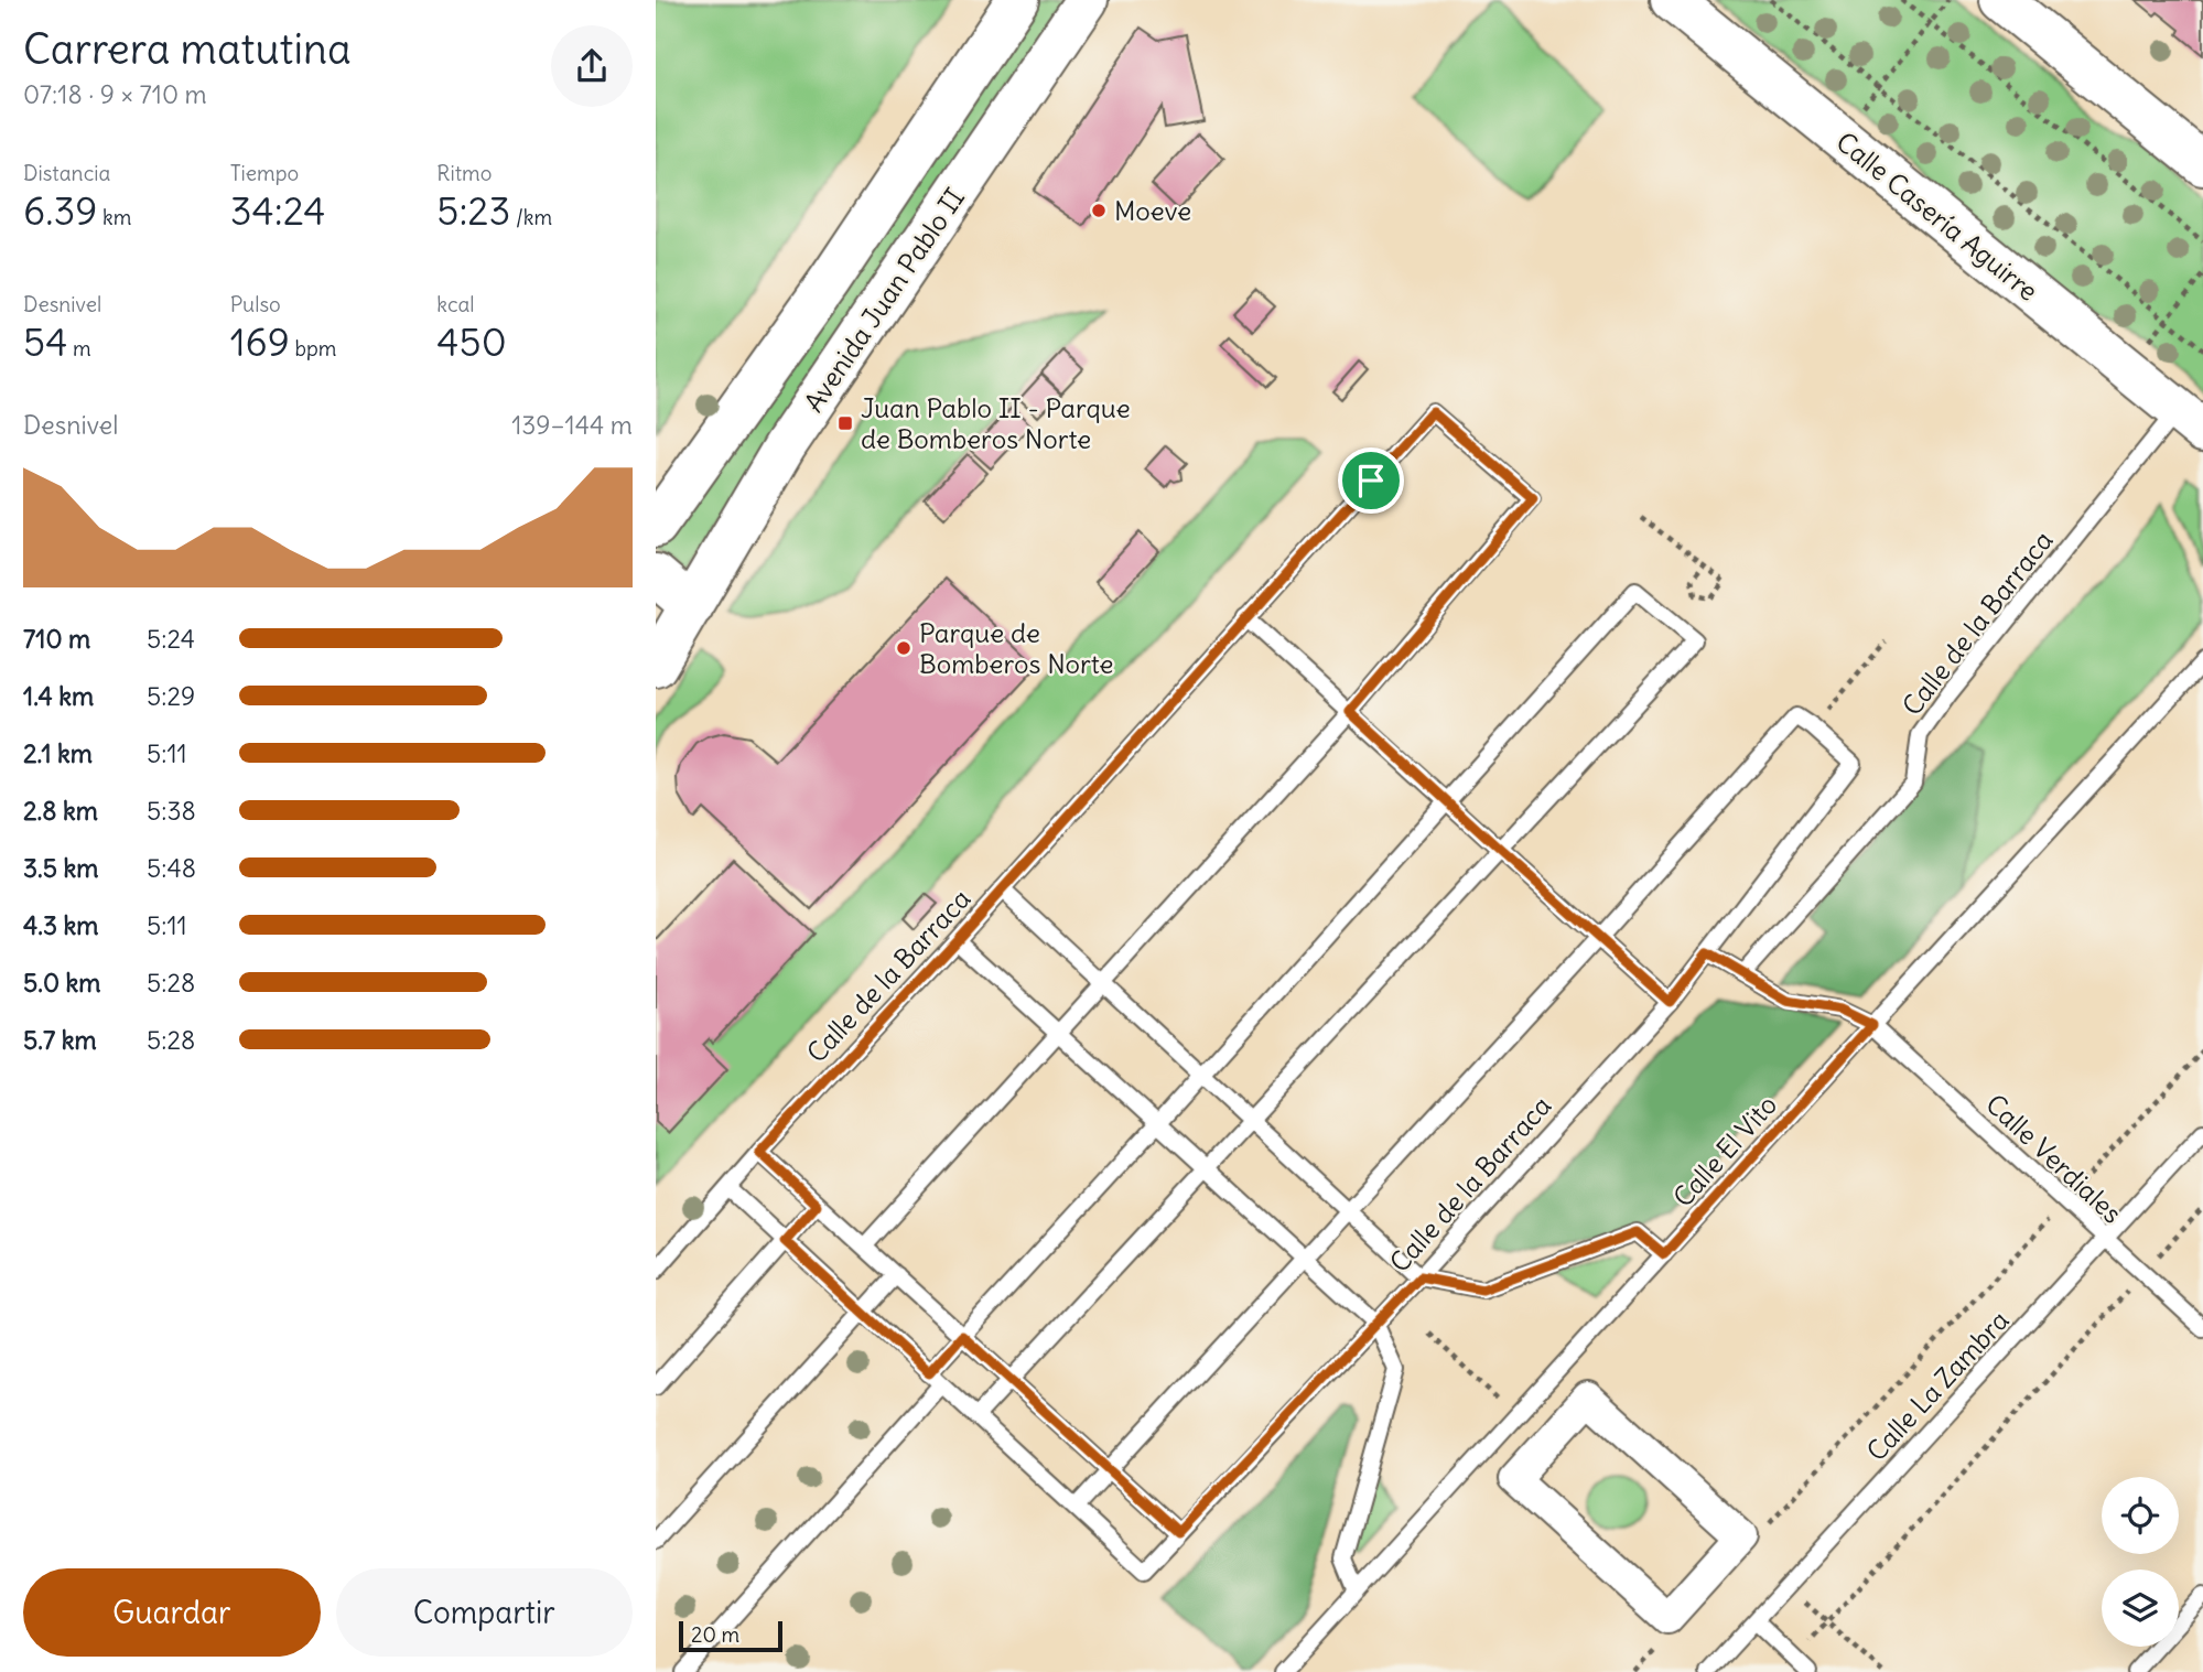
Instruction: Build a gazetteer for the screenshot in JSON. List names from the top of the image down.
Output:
{
  "streets": {
    "main road": ["Calle Casería Aguirre", "Avenida Juan Pablo II"],
    "lane": [
      "Calle de la Barraca",
      "Calle El Vito",
      "Calle Verdiales",
      "Calle La Zambra"
    ]
  },
  "crossings": [
    ["Calle Casería Aguirre", "Calle de la Barraca"],
    ["Calle de la Barraca", "Calle Verdiales"],
    ["Calle El Vito", "Calle Verdiales"],
    ["Calle Verdiales", "Calle La Zambra"]
  ],
  "places": {
    "other": ["Moeve", "Parque de Bomberos Norte"],
    "transit": ["Juan Pablo II - Parque de Bomberos Norte"]
  },
  "scale_bar": "20 m",
  "page": {
    "heading": ["Carrera matutina", "07:18 · 9 × 710 m"],
    "stats": [
      ["Distancia", "6.39 km"],
      ["Tiempo", "34:24"],
      ["Ritmo", "5:23 /km"],
      ["Desnivel", "54 m"],
      ["Pulso", "169 bpm"],
      ["kcal", "450"]
    ],
    "chart": ["Desnivel", "139–144 m"],
    "list": [
      {
        "name": "710 m",
        "note": "5:24"
      },
      {
        "name": "1.4 km",
        "note": "5:29"
      },
      {
        "name": "2.1 km",
        "note": "5:11"
      },
      {
        "name": "2.8 km",
        "note": "5:38"
      },
      {
        "name": "3.5 km",
        "note": "5:48"
      },
      {
        "name": "4.3 km",
        "note": "5:11"
      },
      {
        "name": "5.0 km",
        "note": "5:28"
      },
      {
        "name": "5.7 km",
        "note": "5:28"
      }
    ],
    "buttons": ["Guardar", "Compartir"],
    "scale": "20 m"
  }
}
